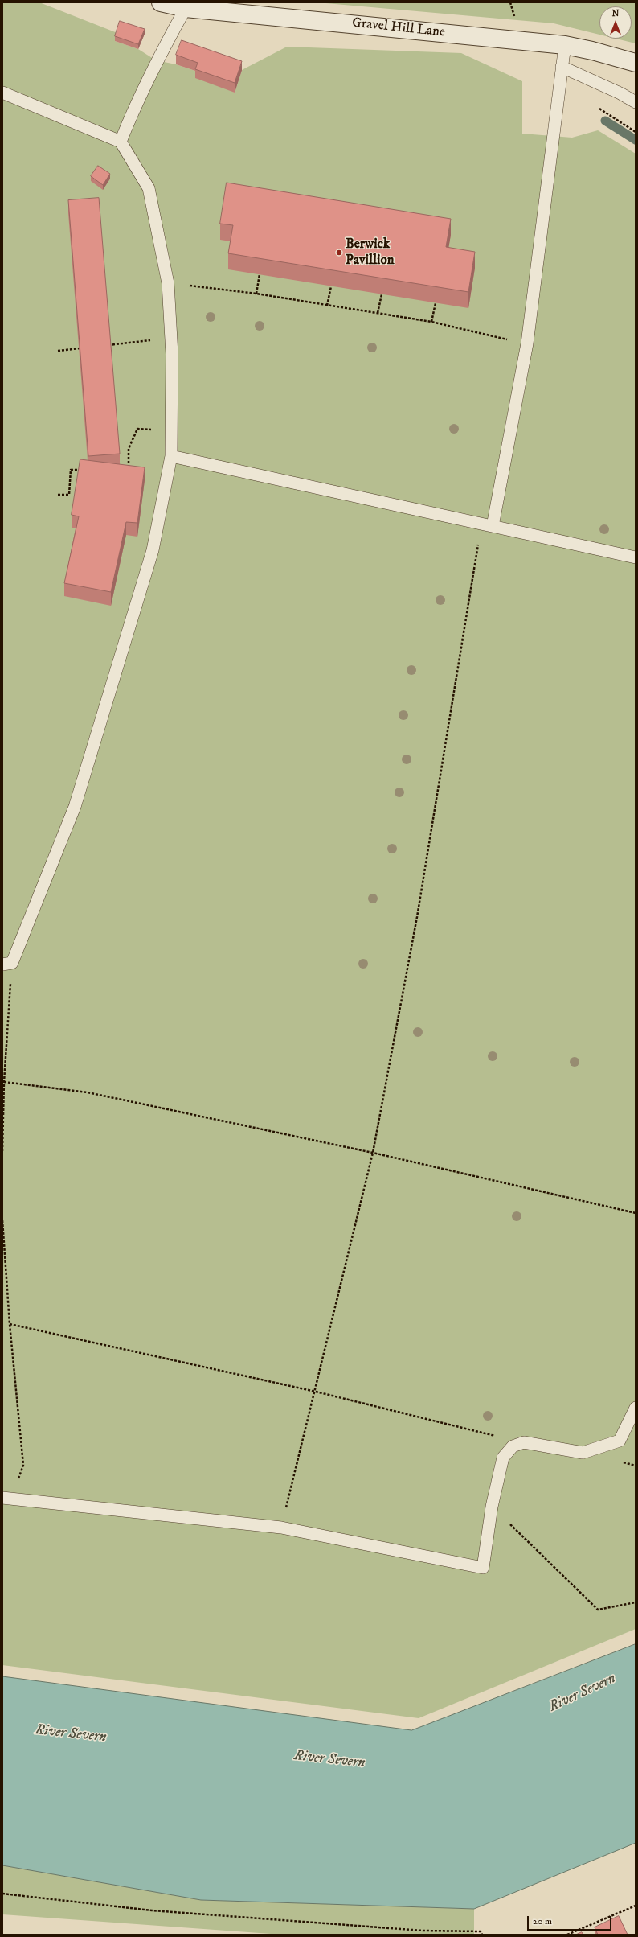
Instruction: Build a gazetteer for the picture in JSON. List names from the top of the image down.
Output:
{
  "streets": {
    "street": ["Gravel Hill Lane"]
  },
  "water": ["River Severn"],
  "places": ["Berwick Pavillion"],
  "scale_bar": "20 m",
  "north": "top"
}
